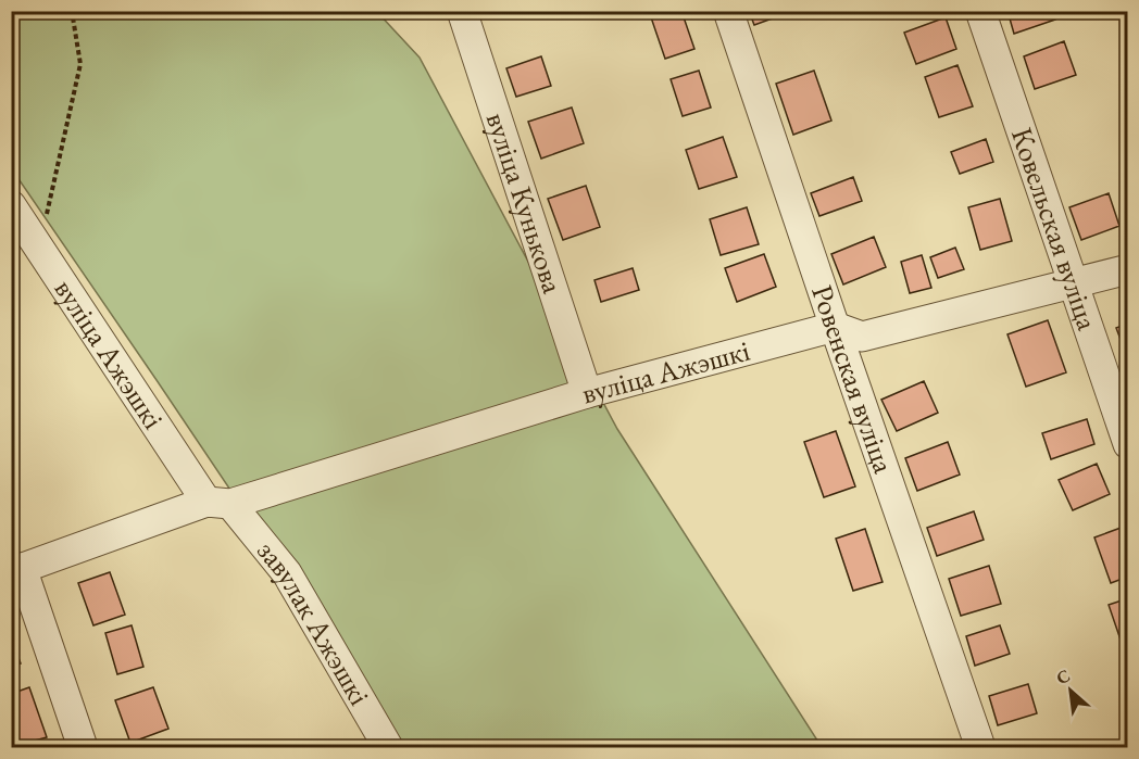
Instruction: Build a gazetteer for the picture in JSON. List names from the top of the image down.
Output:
{
  "streets": {
    "street": [
      "вуліца Кунькова",
      "Ковельская вуліца",
      "вуліца Ажэшкі",
      "Ровенская вуліца",
      "завулак Ажэшкі"
    ]
  },
  "crossings": [
    ["вуліца Кунькова", "вуліца Ажэшкі"],
    ["вуліца Ажэшкі", "Ровенская вуліца"],
    ["вуліца Ажэшкі", "завулак Ажэшкі"]
  ],
  "north": "top left"
}
